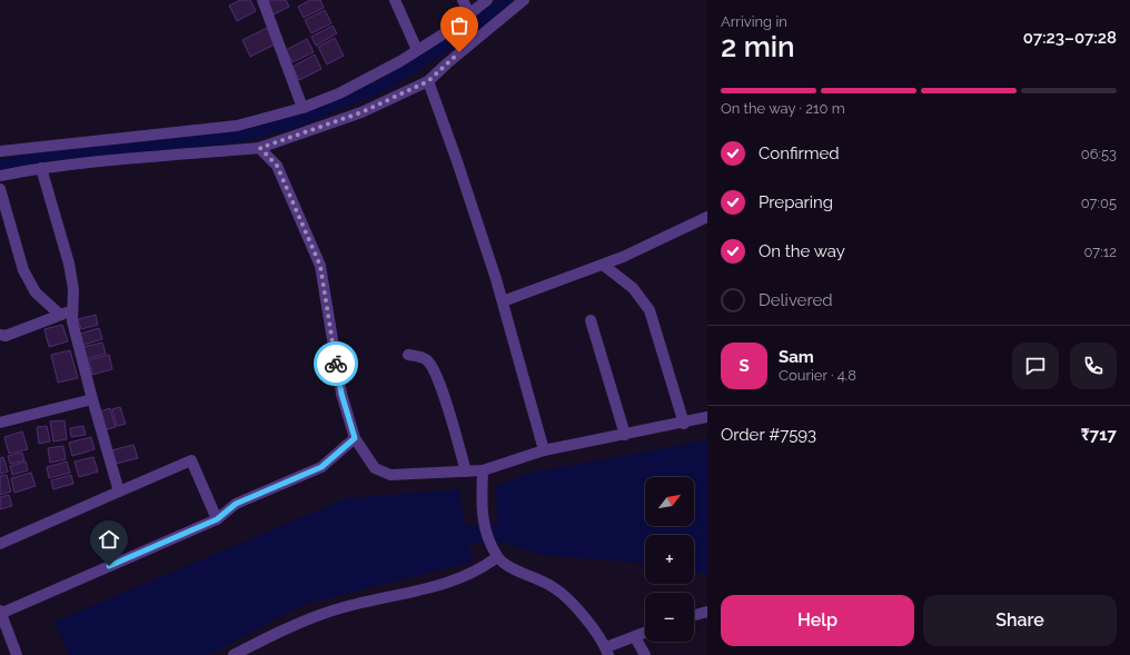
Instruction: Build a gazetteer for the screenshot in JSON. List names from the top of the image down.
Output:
{
  "north": "top right",
  "page": {
    "heading": ["2 min", "Arriving in", "07:23–07:28"],
    "panel": [
      "Sam",
      "Courier · 4.8",
      "Order #7593",
      "₹717"
    ],
    "bar": "On the way · 210 m",
    "list": [
      ["Confirmed", "06:53"],
      ["Preparing", "07:05"],
      ["On the way", "07:12"],
      "Delivered"
    ],
    "round": "S",
    "map_buttons": ["+", "−"],
    "buttons": ["Help", "Share"]
  }
}
